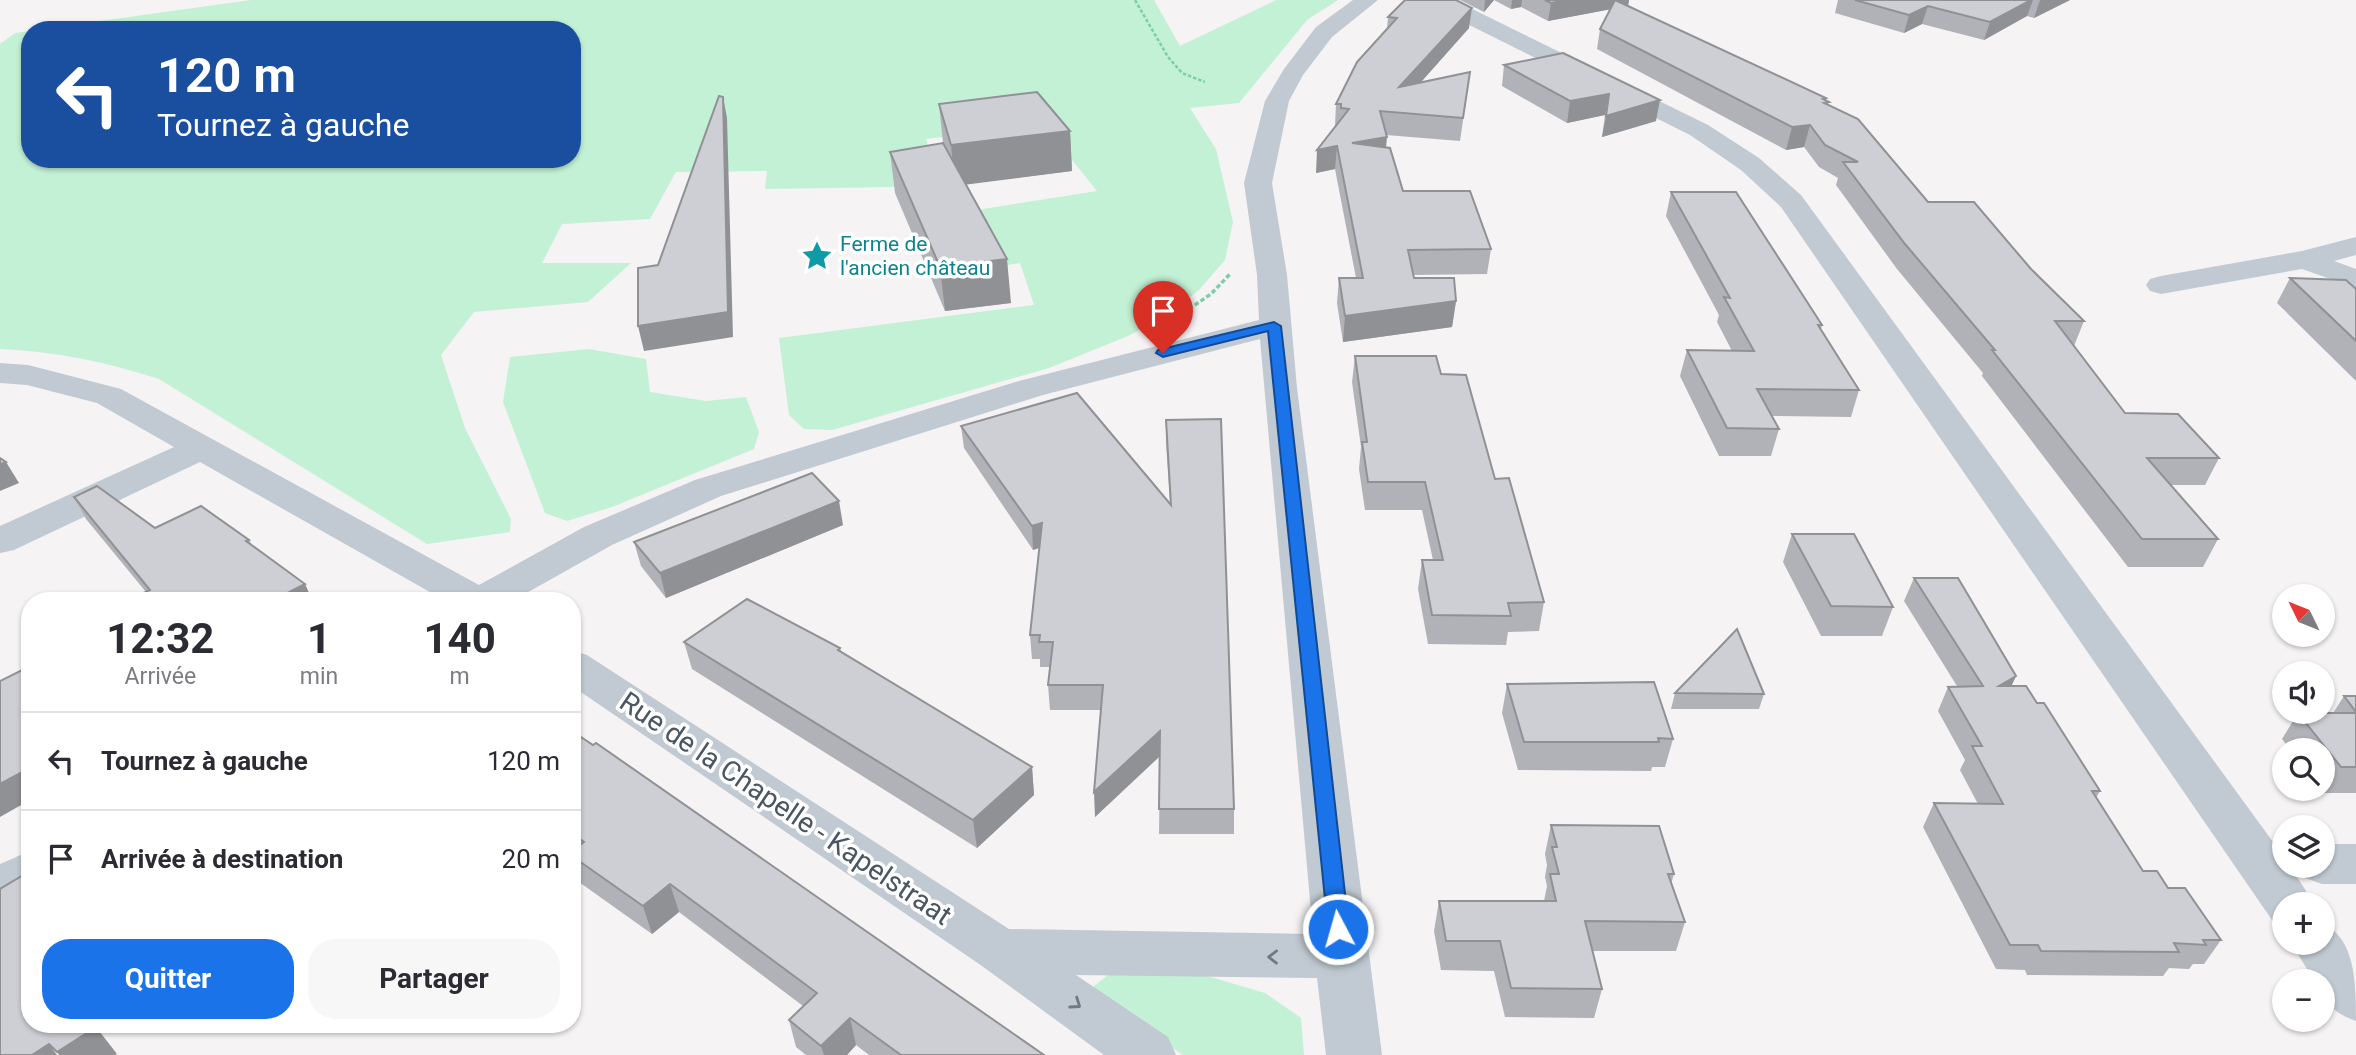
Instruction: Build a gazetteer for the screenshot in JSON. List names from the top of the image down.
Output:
{
  "streets": {
    "street": ["Rue de la Chapelle - Kapelstraat"]
  },
  "places": {
    "place": ["Ferme de l'ancien château"]
  },
  "north": "top left",
  "page": {
    "turn": ["120 m", "Tournez à gauche"],
    "map_buttons": ["+", "−"],
    "eta": [
      "12:32",
      "Arrivée",
      "1",
      "min",
      "140",
      "m"
    ],
    "list": [
      {
        "name": "Tournez à gauche",
        "value": "120 m"
      },
      {
        "name": "Arrivée à destination",
        "value": "20 m"
      }
    ],
    "buttons": ["Quitter", "Partager"]
  }
}
